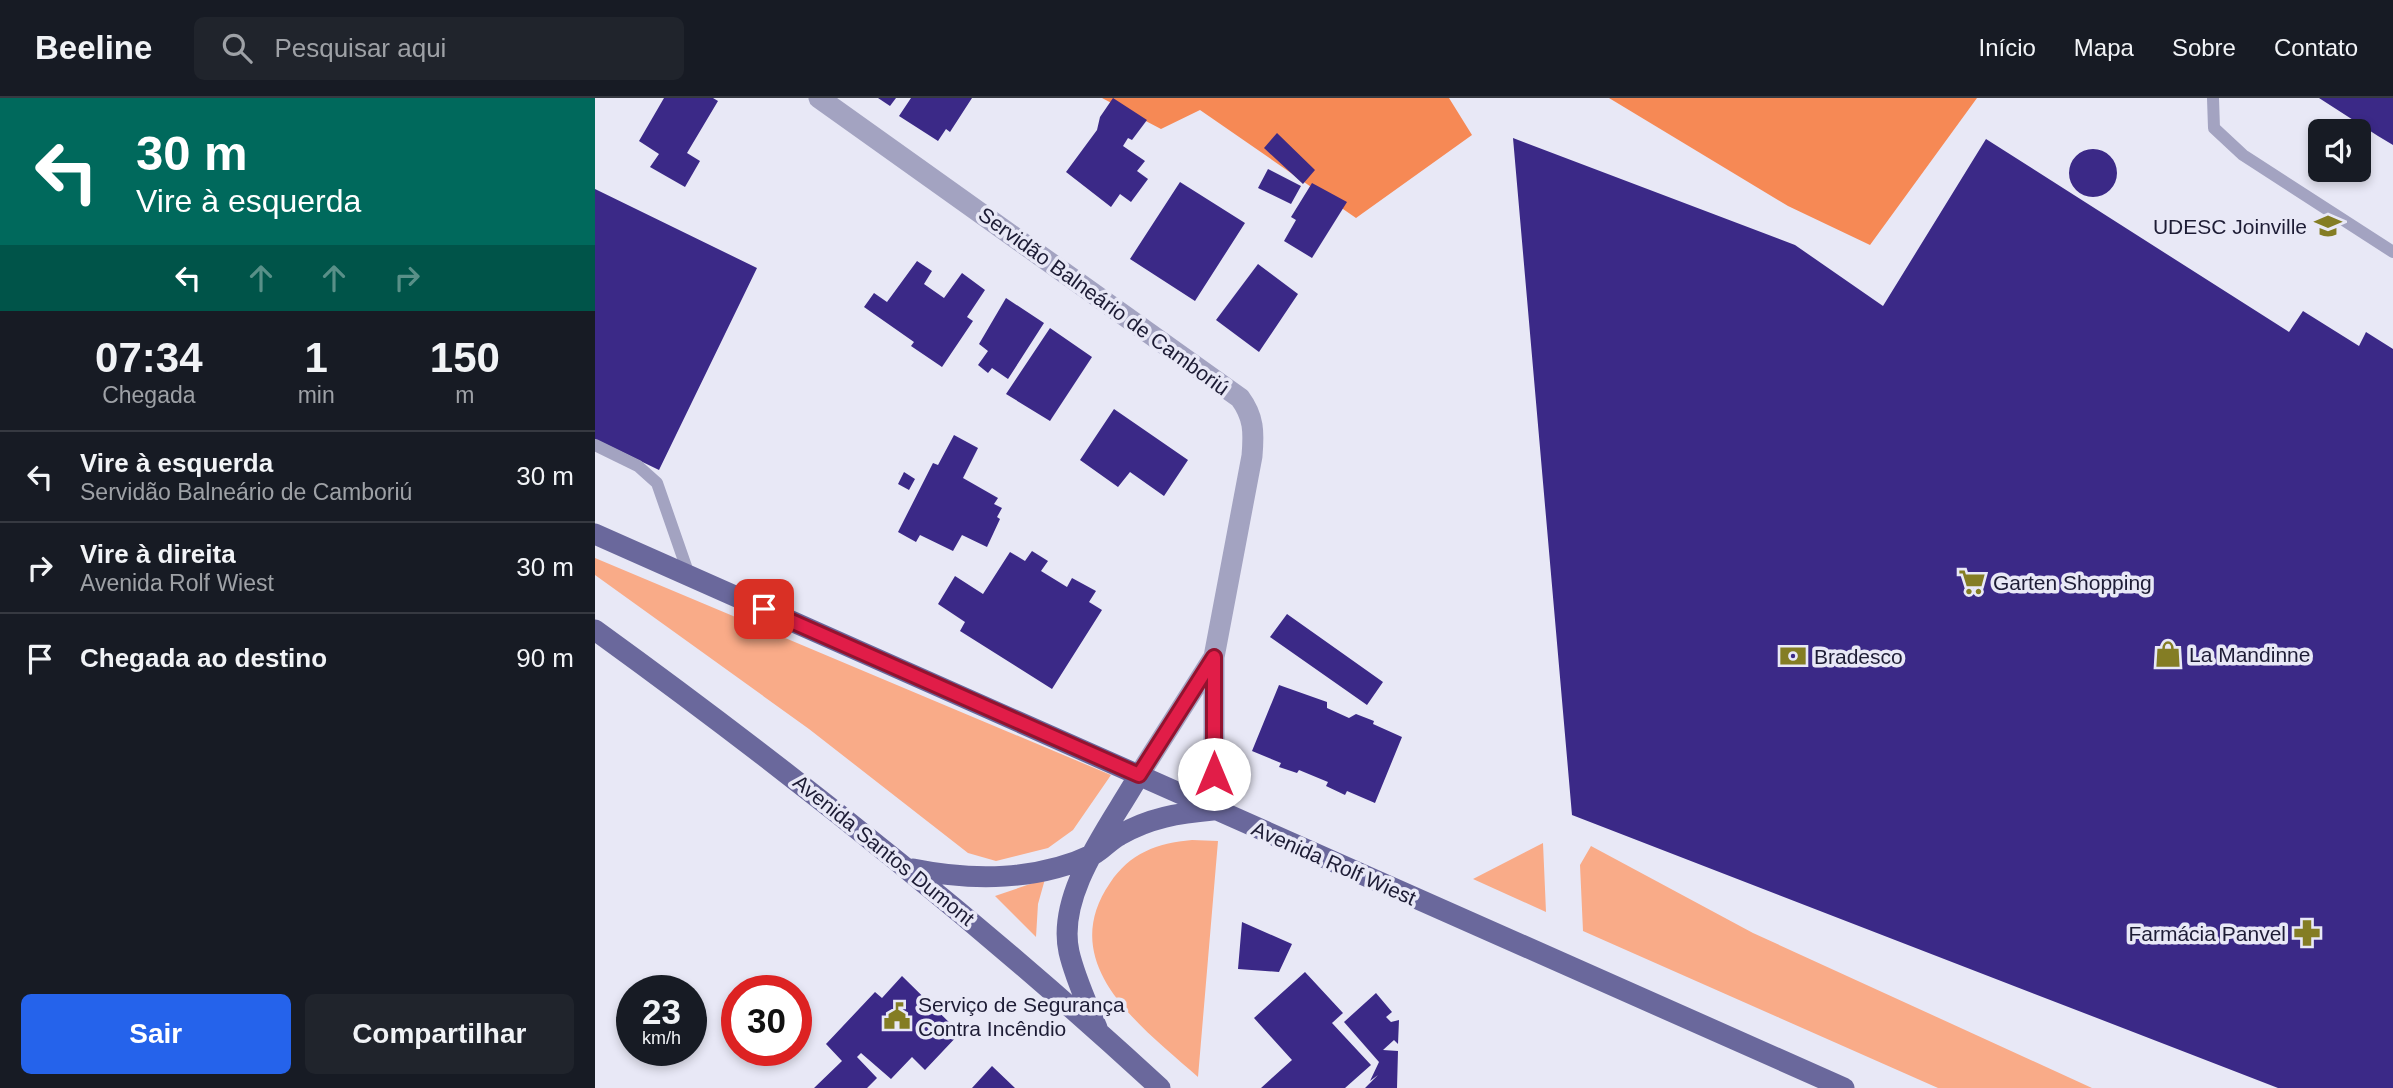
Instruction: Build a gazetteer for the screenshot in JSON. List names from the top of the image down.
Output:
{
  "streets": {
    "main road": ["Avenida Santos Dumont", "Avenida Rolf Wiest"],
    "street": ["Servidão Balneário de Camboriú"]
  },
  "crossings": [
    ["Servidão Balneário de Camboriú", "Avenida Rolf Wiest"]
  ],
  "places": {
    "school or university": ["UDESC Joinville"],
    "supermarket": ["Garten Shopping"],
    "shop": ["La Mandinne"],
    "bank": ["Bradesco"],
    "pharmacy": ["Farmácia Panvel"],
    "public building": ["Serviço de Segurança Contra Incêndio"]
  },
  "page": {
    "header": "Beeline",
    "search": "Pesquisar aqui",
    "nav": [
      "Início",
      "Mapa",
      "Sobre",
      "Contato"
    ],
    "turn": ["30 m", "Vire à esquerda"],
    "eta": [
      "07:34",
      "Chegada",
      "1",
      "min",
      "150",
      "m"
    ],
    "list": [
      {
        "name": "Vire à esquerda",
        "note": "Servidão Balneário de Camboriú",
        "value": "30 m"
      },
      {
        "name": "Vire à direita",
        "note": "Avenida Rolf Wiest",
        "value": "30 m"
      },
      {
        "name": "Chegada ao destino",
        "value": "90 m"
      }
    ],
    "speed": "23 km/h",
    "limit": "30",
    "buttons": ["Sair", "Compartilhar"]
  }
}
